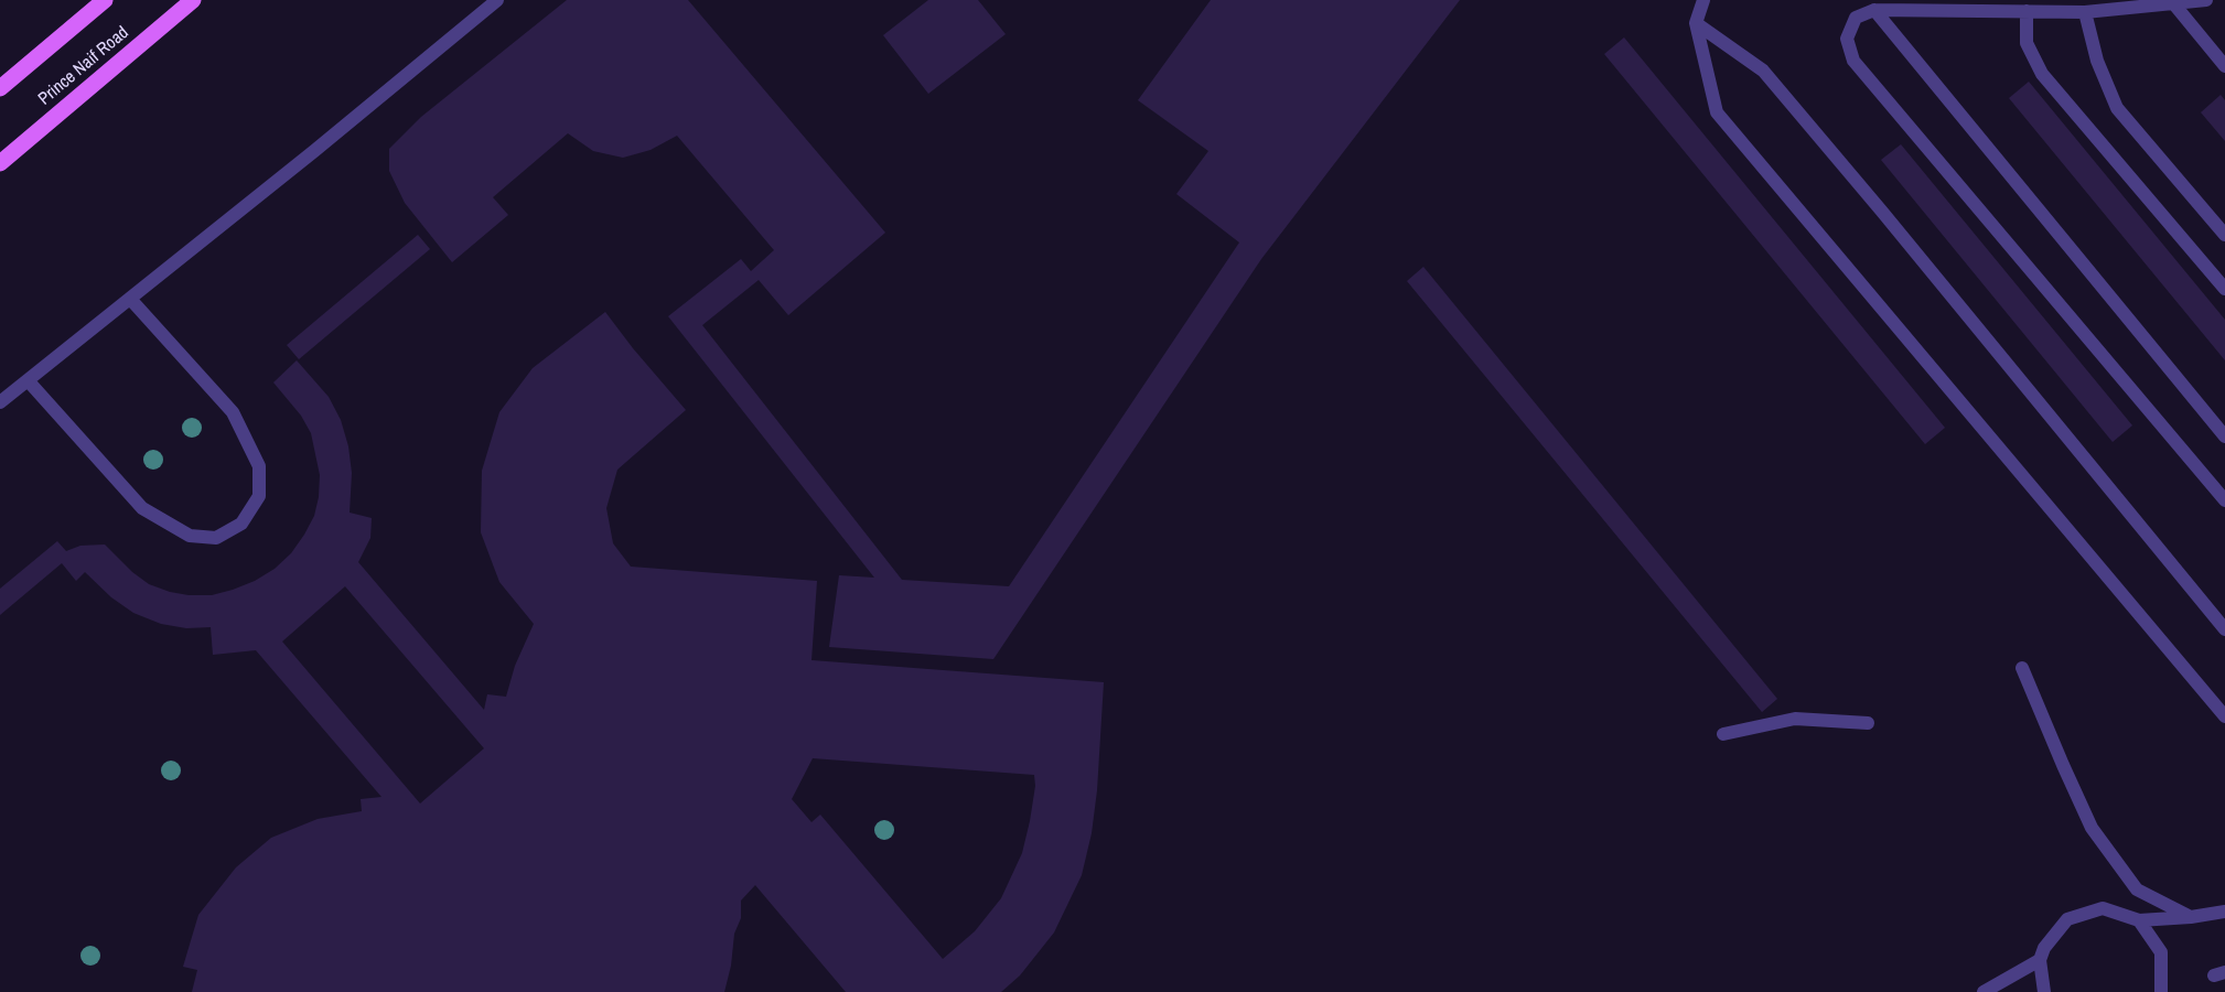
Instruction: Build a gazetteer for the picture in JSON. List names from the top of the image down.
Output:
{
  "streets": {
    "main road": ["Prince Naif Road"]
  }
}
